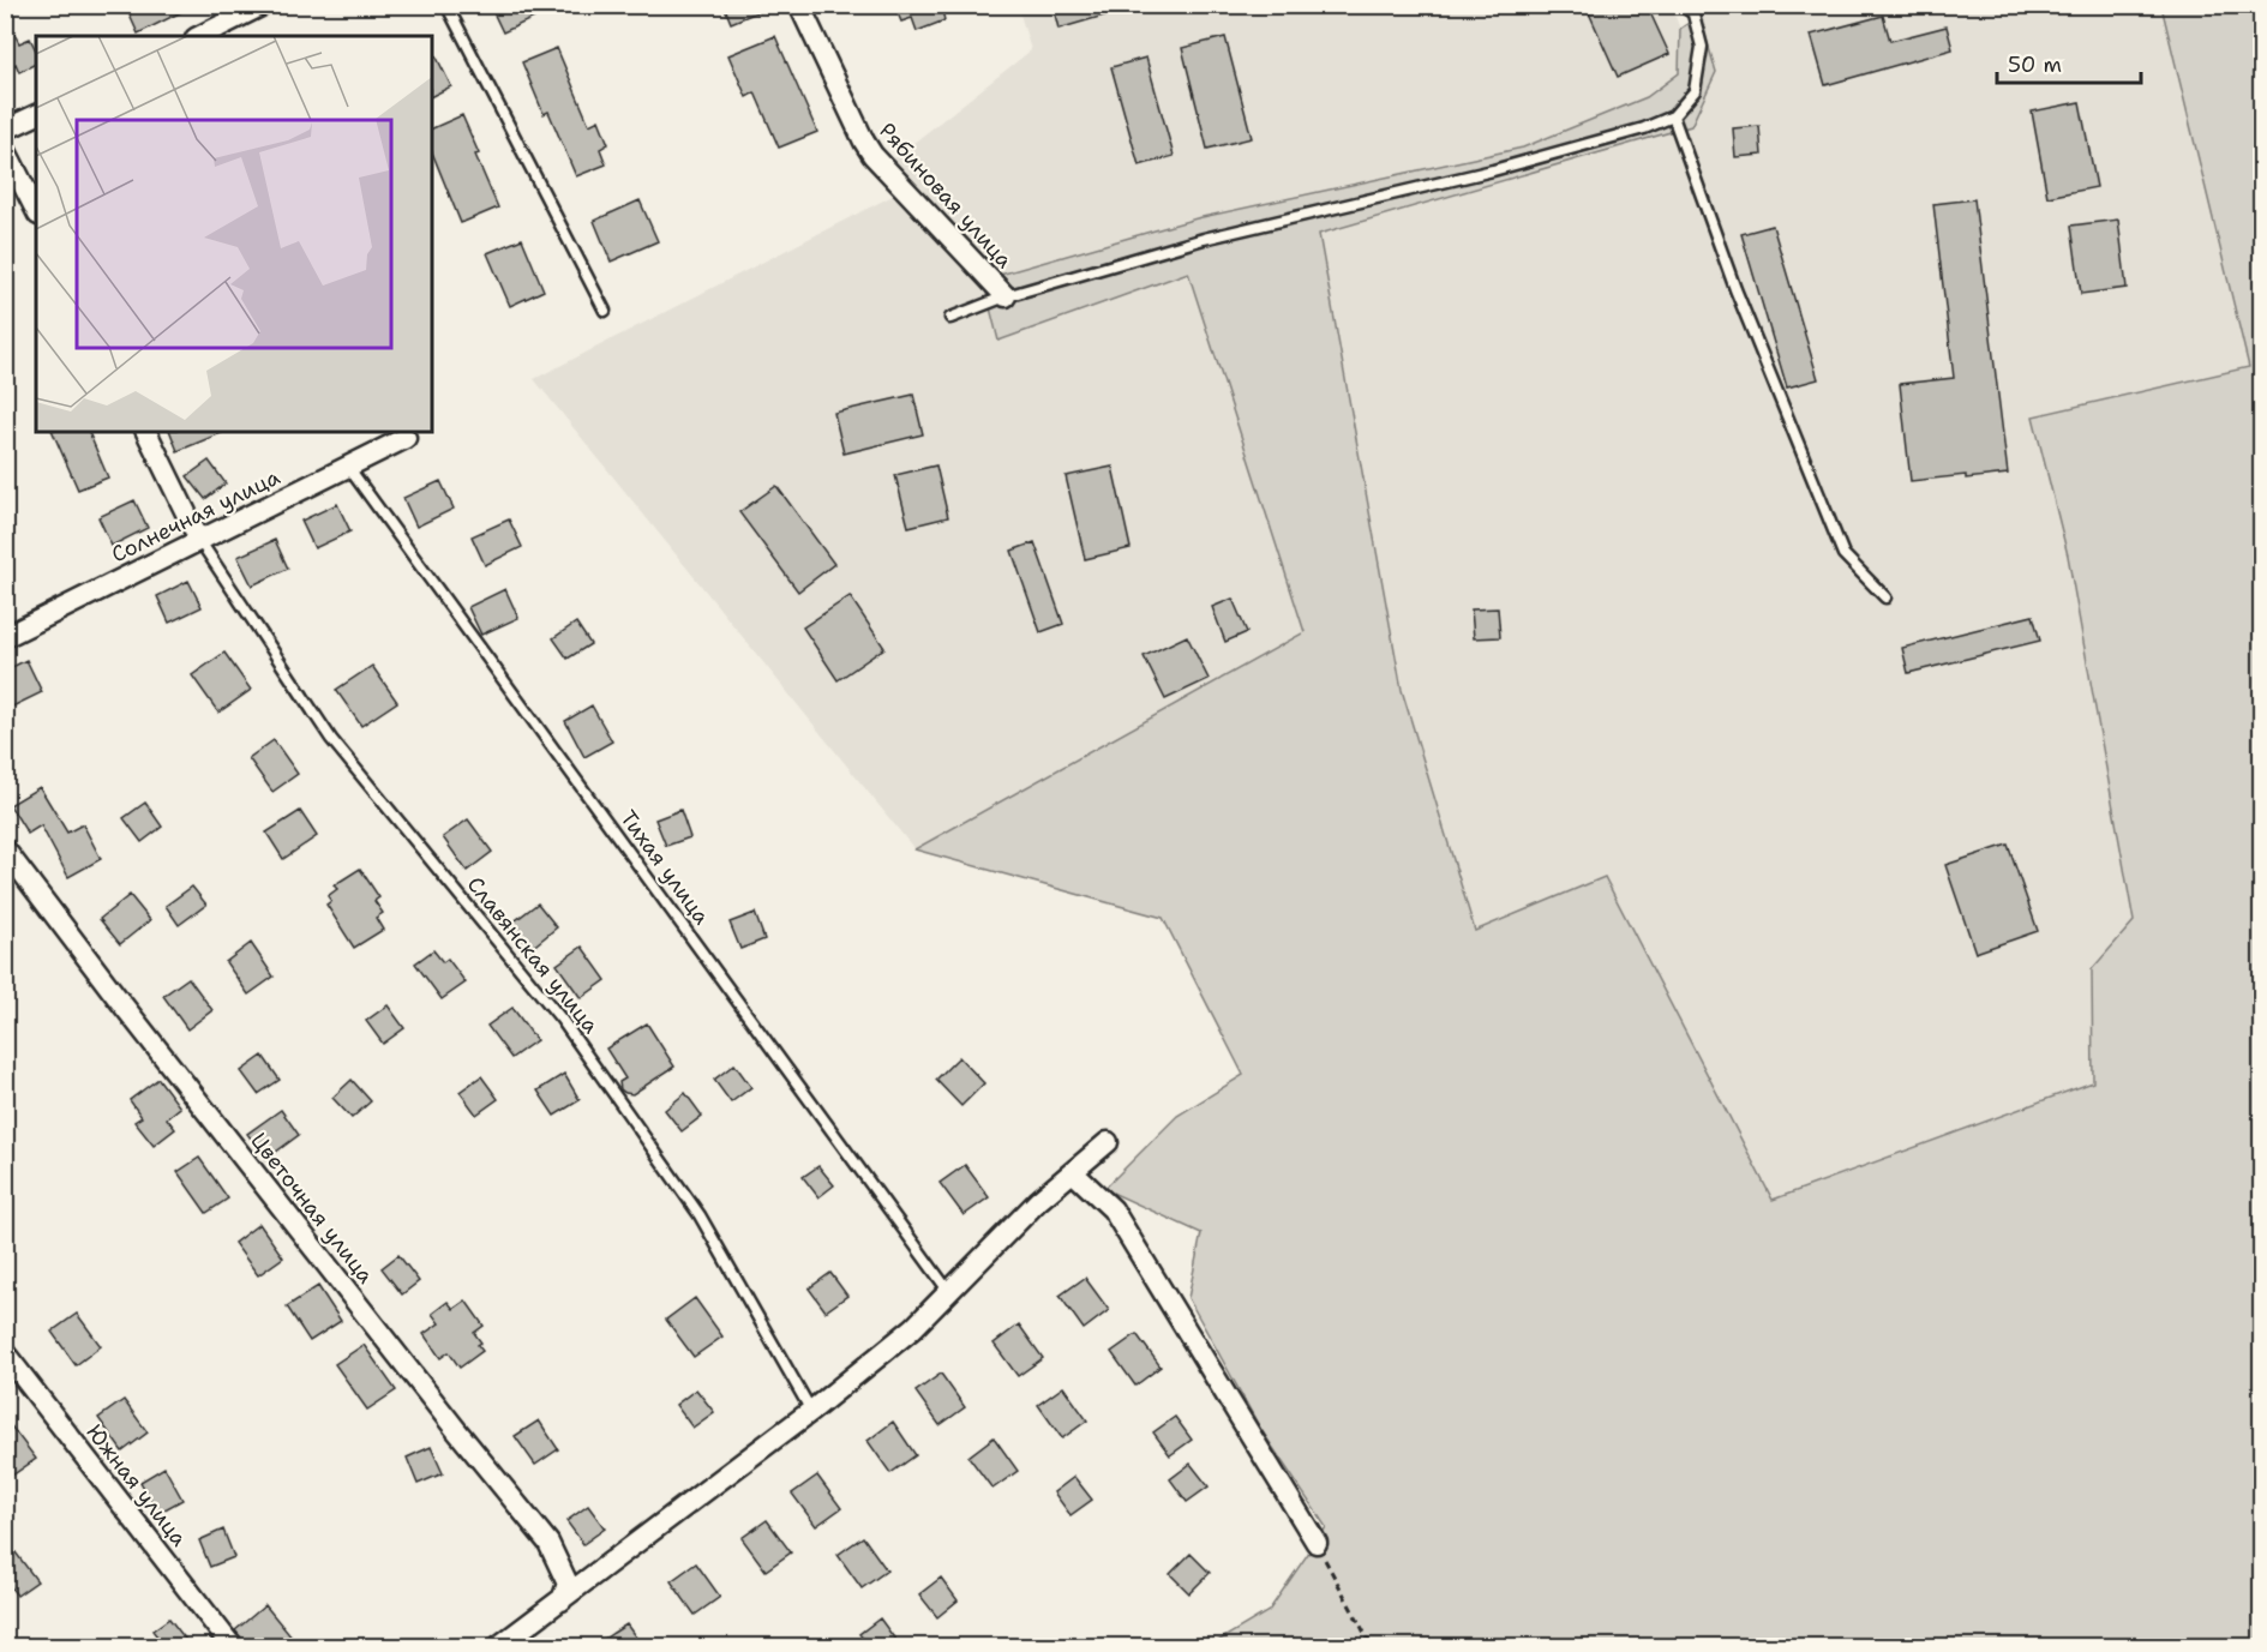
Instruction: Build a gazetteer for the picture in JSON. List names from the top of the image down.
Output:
{
  "streets": {
    "street": [
      "Рябиновая улица",
      "Солнечная улица",
      "Цветочная улица",
      "Южная улица"
    ],
    "lane": ["Тихая улица", "Славянская улица"]
  },
  "crossings": [
    ["Солнечная улица", "Тихая улица"],
    ["Солнечная улица", "Славянская улица"]
  ],
  "scale_bar": "50 m"
}
